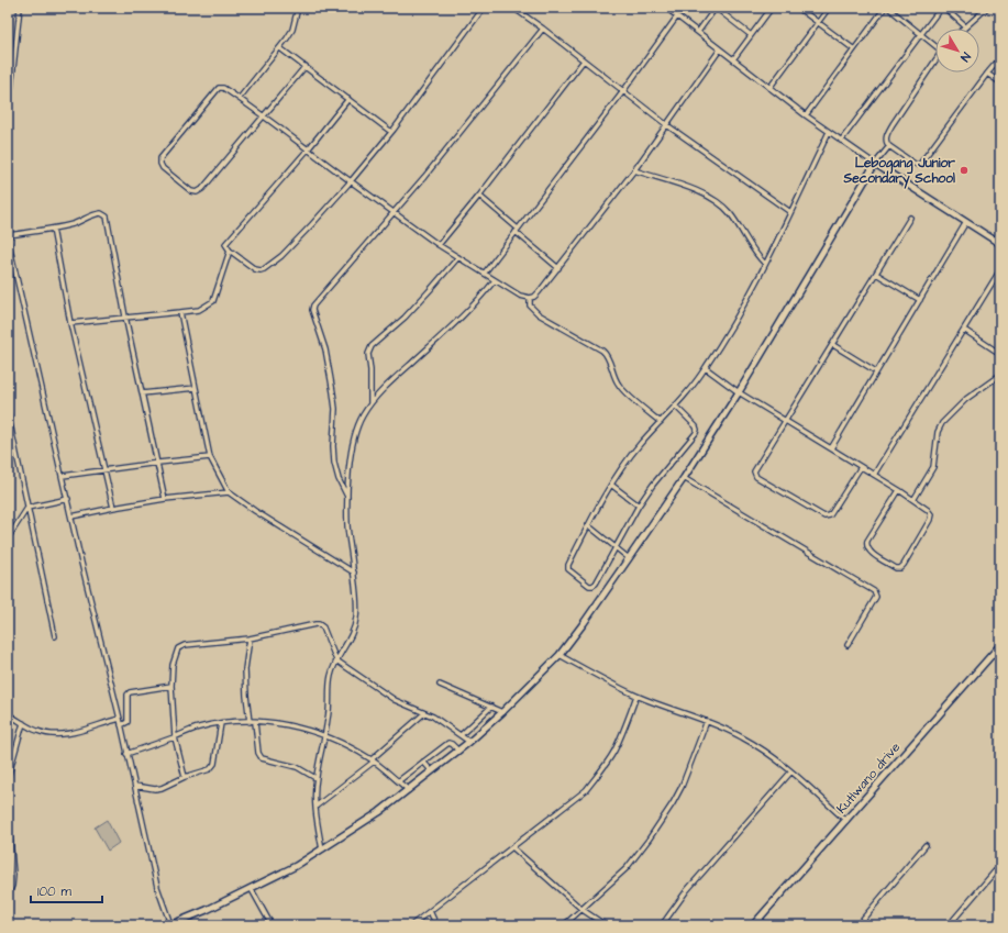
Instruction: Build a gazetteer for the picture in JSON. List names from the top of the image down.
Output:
{
  "streets": {
    "street": ["Kutlwano drive"]
  },
  "places": ["Lebogang Junior Secondary School"],
  "scale_bar": "100 m",
  "north": "bottom right"
}
